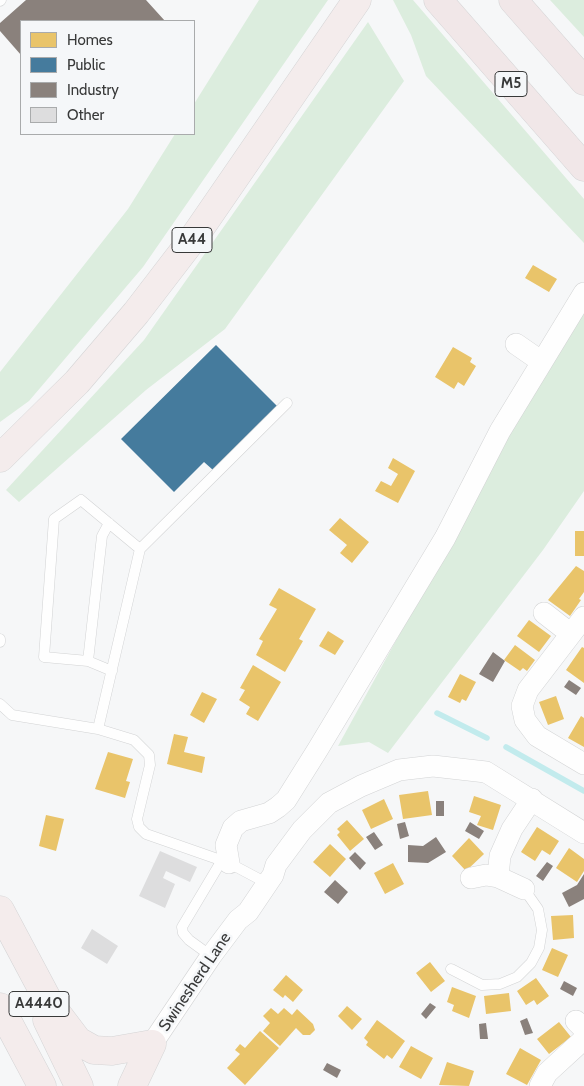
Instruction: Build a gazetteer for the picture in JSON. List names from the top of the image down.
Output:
{
  "streets": {
    "highway": ["M5", "A44", "A4440"],
    "street": ["Swinesherd Lane"]
  },
  "legend": [
    "Homes",
    "Public",
    "Industry",
    "Other"
  ]
}
